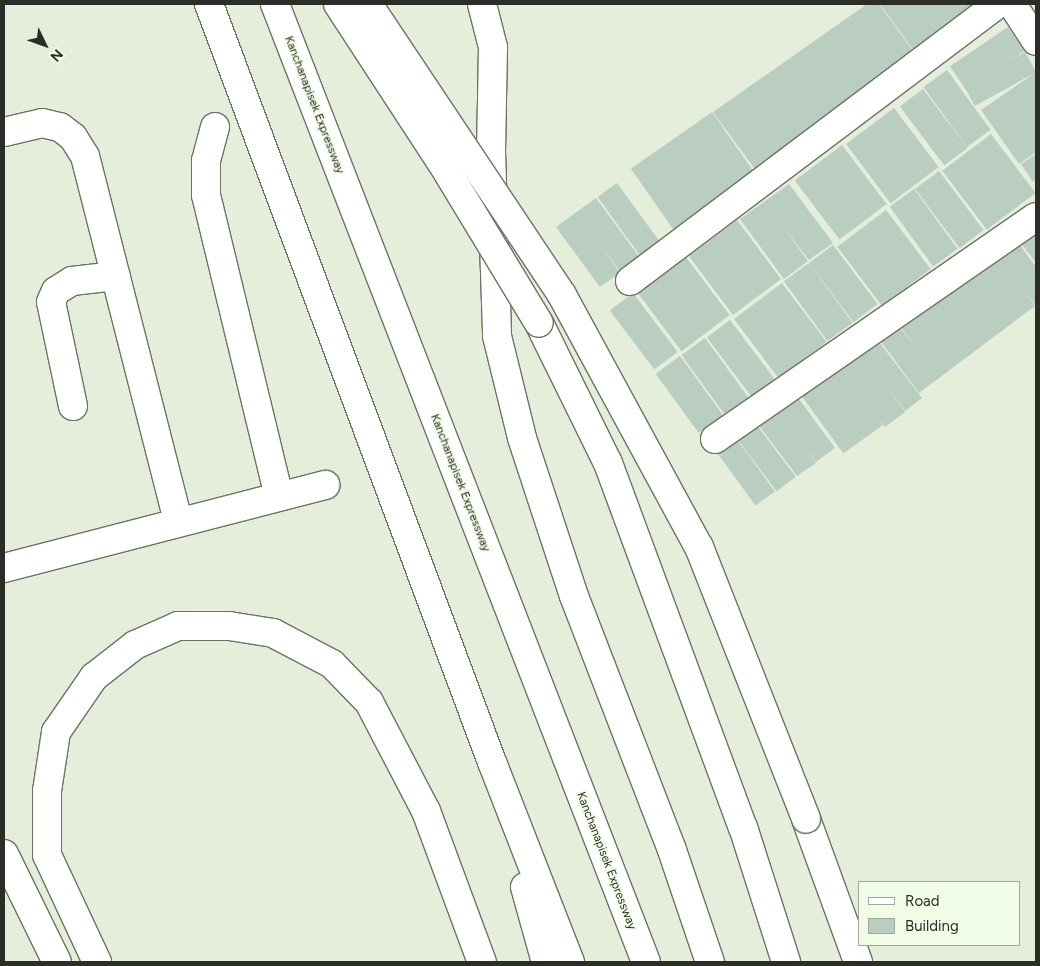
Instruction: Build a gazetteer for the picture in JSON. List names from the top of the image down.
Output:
{
  "streets": {
    "main road": ["Kanchanapisek Expressway"]
  },
  "legend": ["Road", "Building"],
  "north": "bottom right"
}
